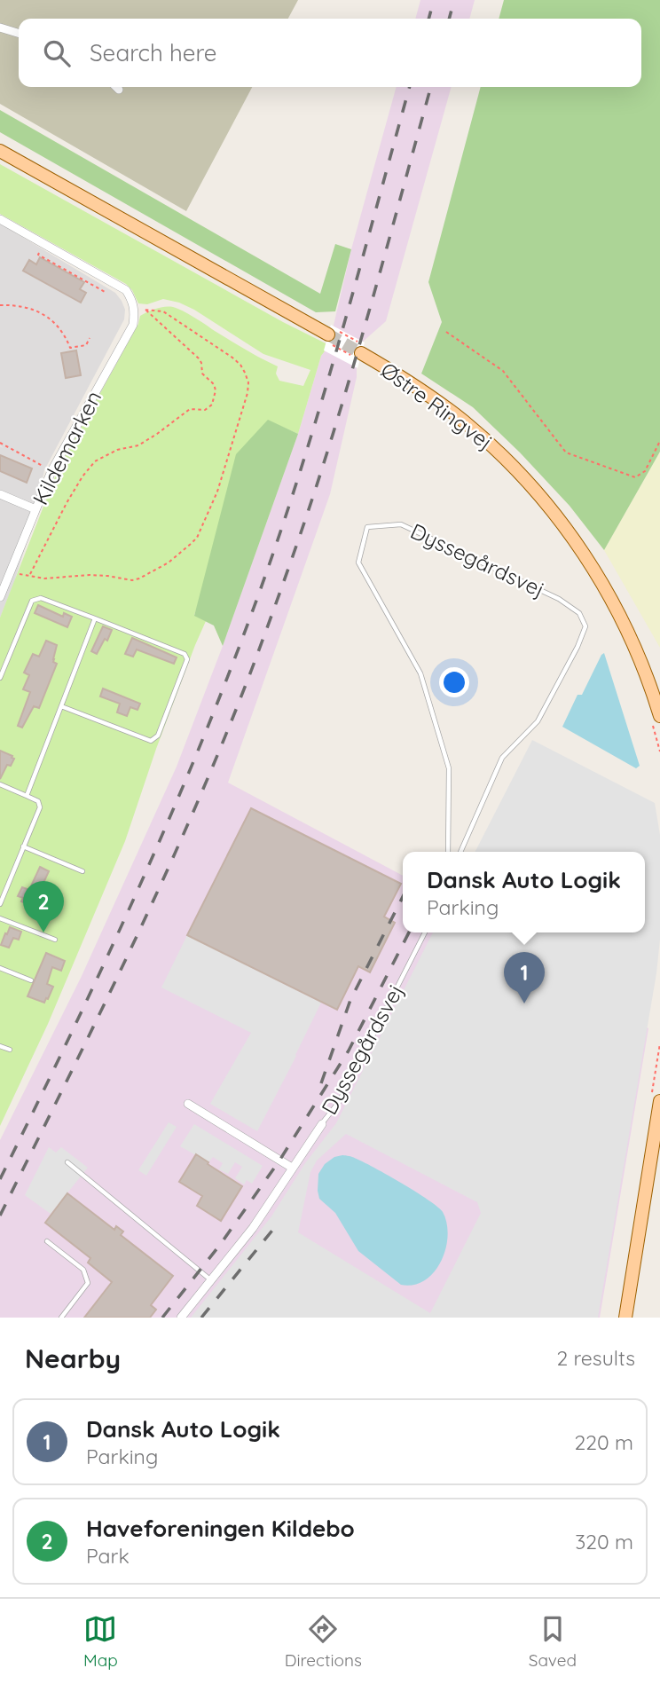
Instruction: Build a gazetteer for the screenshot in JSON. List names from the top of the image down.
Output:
{
  "streets": {
    "main road": ["Østre Ringvej"],
    "street": ["Kildemarken", "Dyssegårdsvej"]
  },
  "page": {
    "search": "Search here",
    "popup": ["Dansk Auto Logik", "Parking"],
    "pins": ["2", "1"],
    "heading": ["Nearby", "2 results"],
    "list": [
      {
        "mark": "1",
        "name": "Dansk Auto Logik",
        "note": "Parking",
        "value": "220 m"
      },
      {
        "mark": "2",
        "name": "Haveforeningen Kildebo",
        "note": "Park",
        "value": "320 m"
      }
    ],
    "nav": ["Map", "Directions", "Saved"]
  }
}
